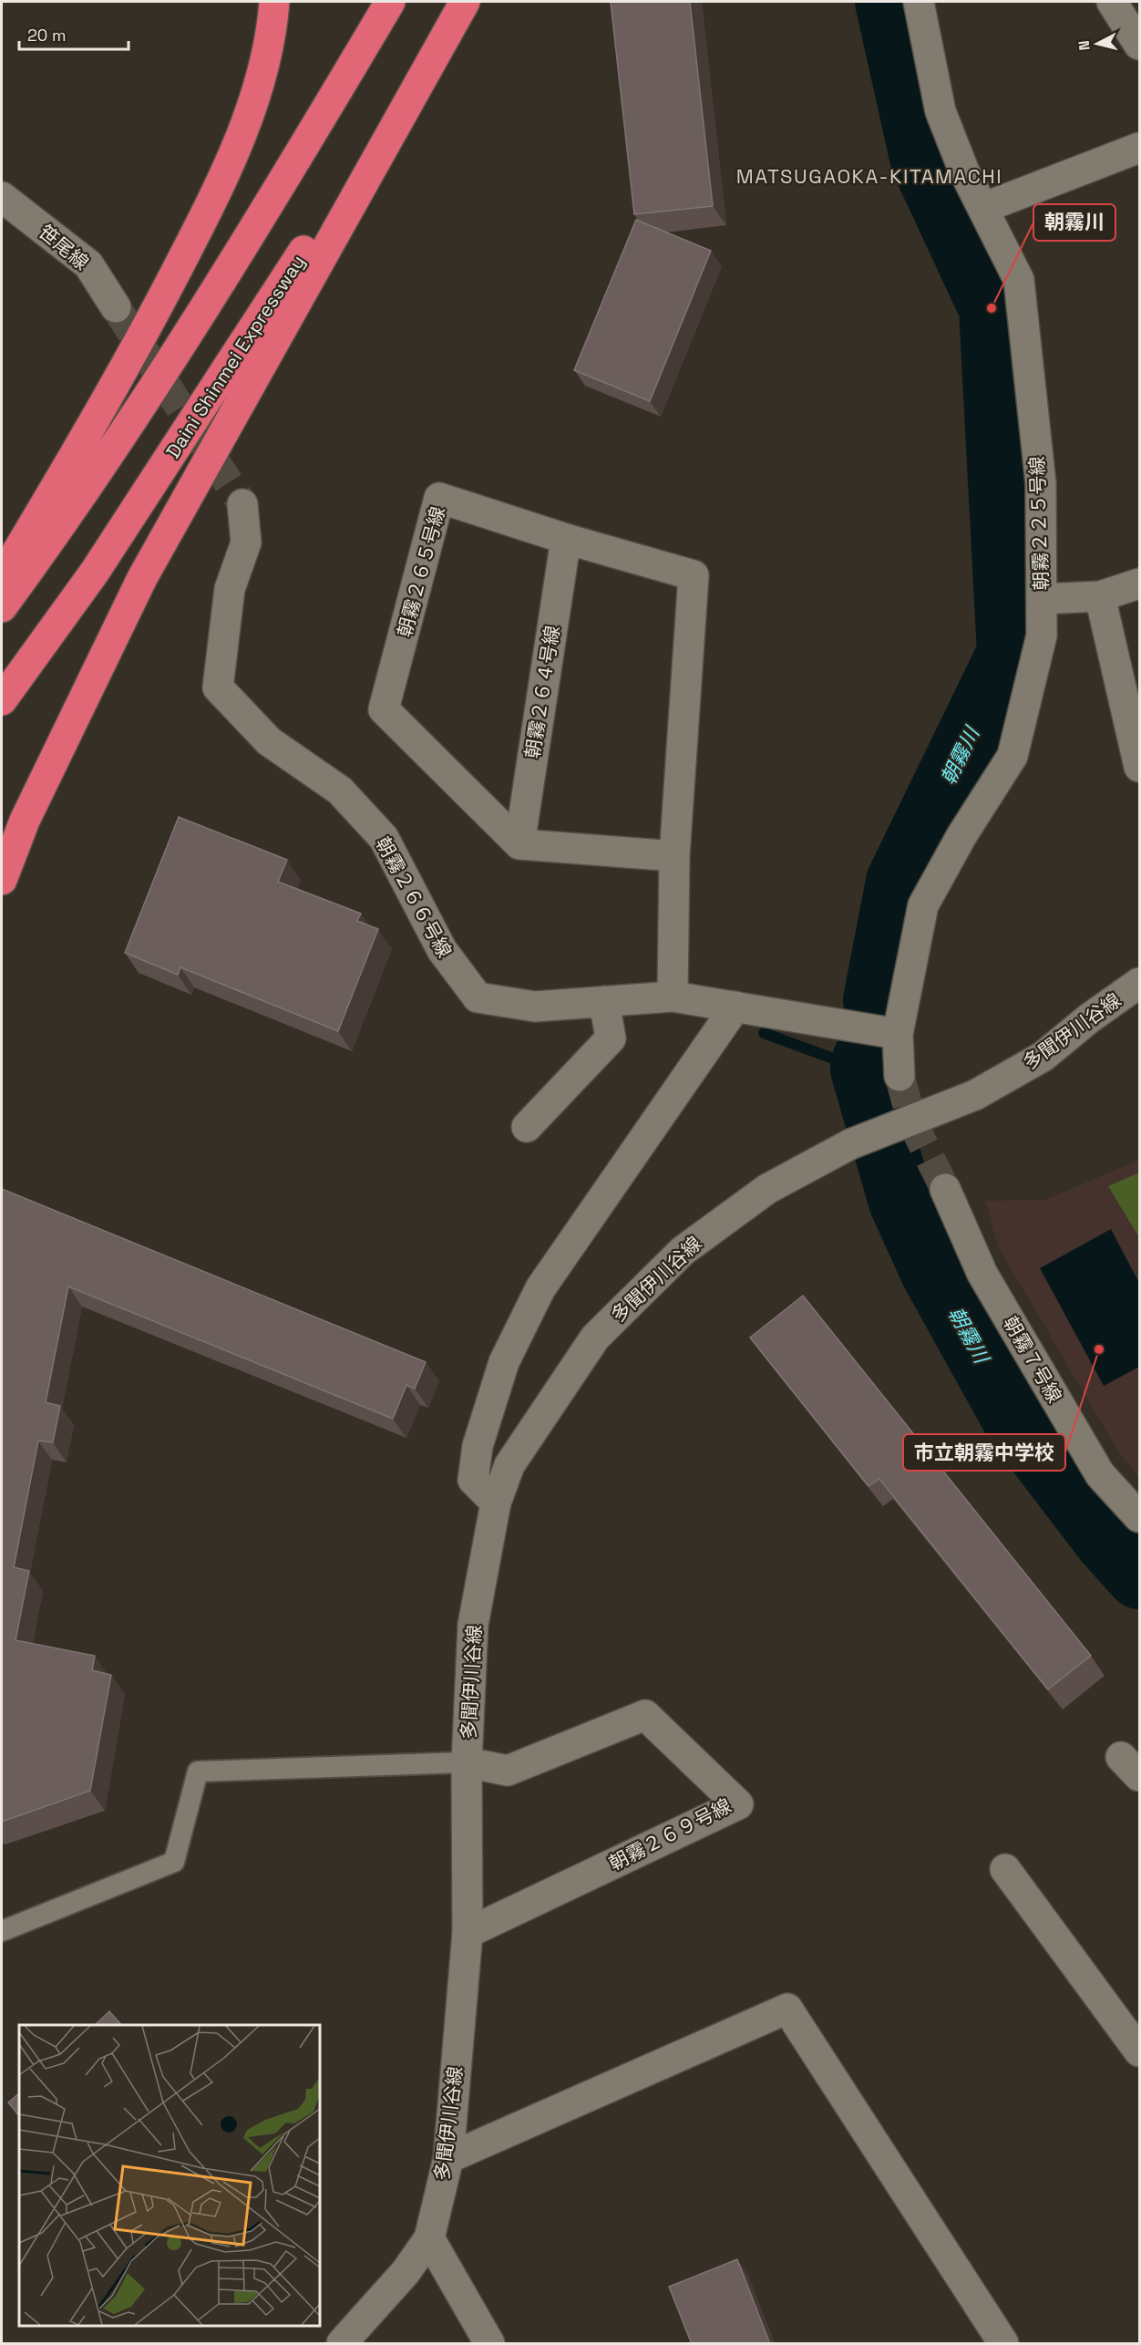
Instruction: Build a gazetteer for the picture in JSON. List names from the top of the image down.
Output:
{
  "streets": {
    "highway": ["Daini Shinmei Expressway"],
    "street": [
      "笹尾線",
      "朝霧２２５号線",
      "朝霧２６５号線",
      "朝霧２６４号線",
      "朝霧２６６号線",
      "多聞伊川谷線",
      "朝霧７号線",
      "朝霧２６９号線"
    ]
  },
  "crossings": [
    ["朝霧２２５号線", "朝霧２６６号線"],
    ["朝霧２６５号線", "朝霧２６４号線"],
    ["朝霧２６５号線", "朝霧２６６号線"],
    ["多聞伊川谷線", "朝霧２６９号線"]
  ],
  "districts": ["MATSUGAOKA-KITAMACHI"],
  "water": ["朝霧川"],
  "places": ["朝霧川", "市立朝霧中学校"],
  "scale_bar": "20 m",
  "north": "left"
}
